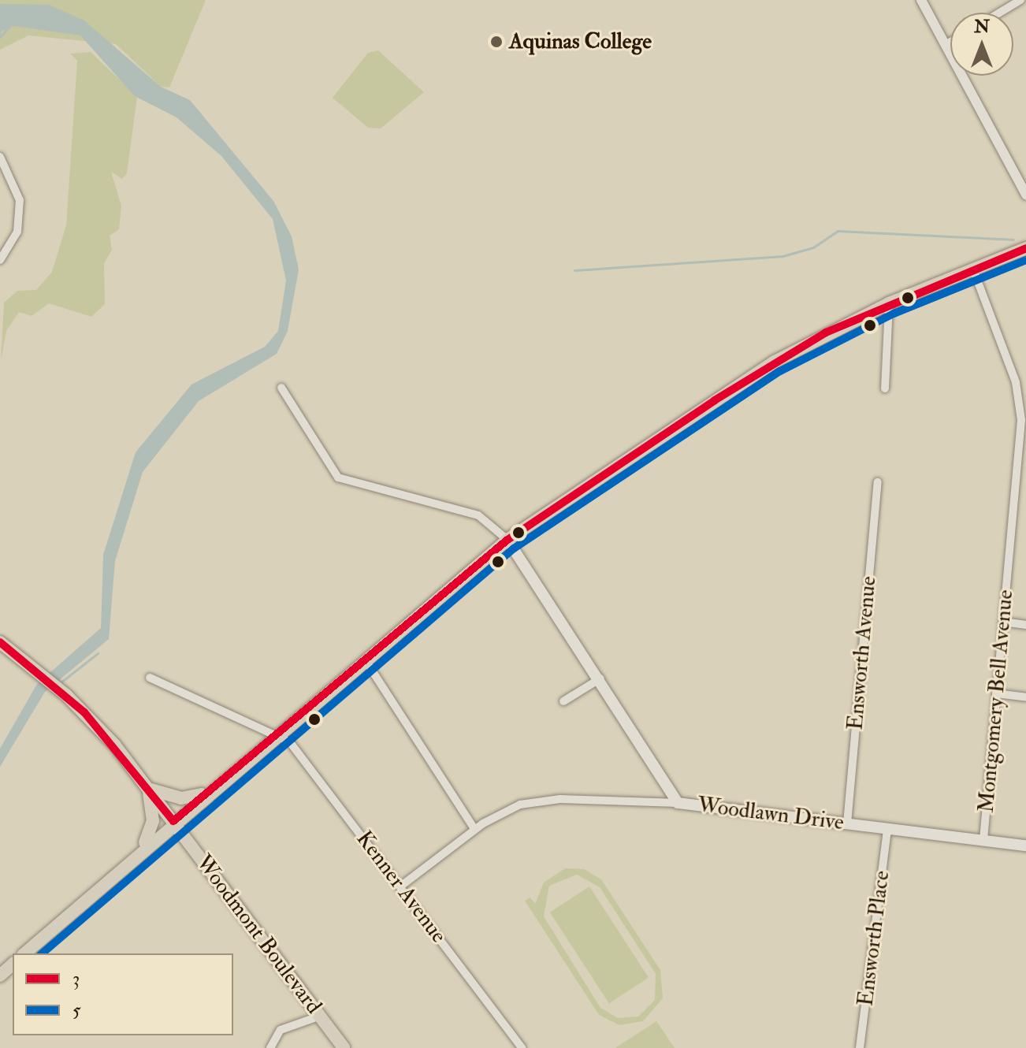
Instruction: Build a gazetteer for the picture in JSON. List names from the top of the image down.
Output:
{
  "streets": {
    "main road": ["Woodlawn Drive", "Woodmont Boulevard"],
    "street": [
      "Ensworth Avenue",
      "Montgomery Bell Avenue",
      "Kenner Avenue",
      "Ensworth Place"
    ]
  },
  "crossings": [
    ["Ensworth Avenue", "Woodlawn Drive"],
    ["Montgomery Bell Avenue", "Woodlawn Drive"],
    ["Woodlawn Drive", "Ensworth Place"]
  ],
  "places": ["Aquinas College"],
  "lines": ["transit line 3", "transit line 5"],
  "legend": ["3", "5"],
  "north": "top"
}
